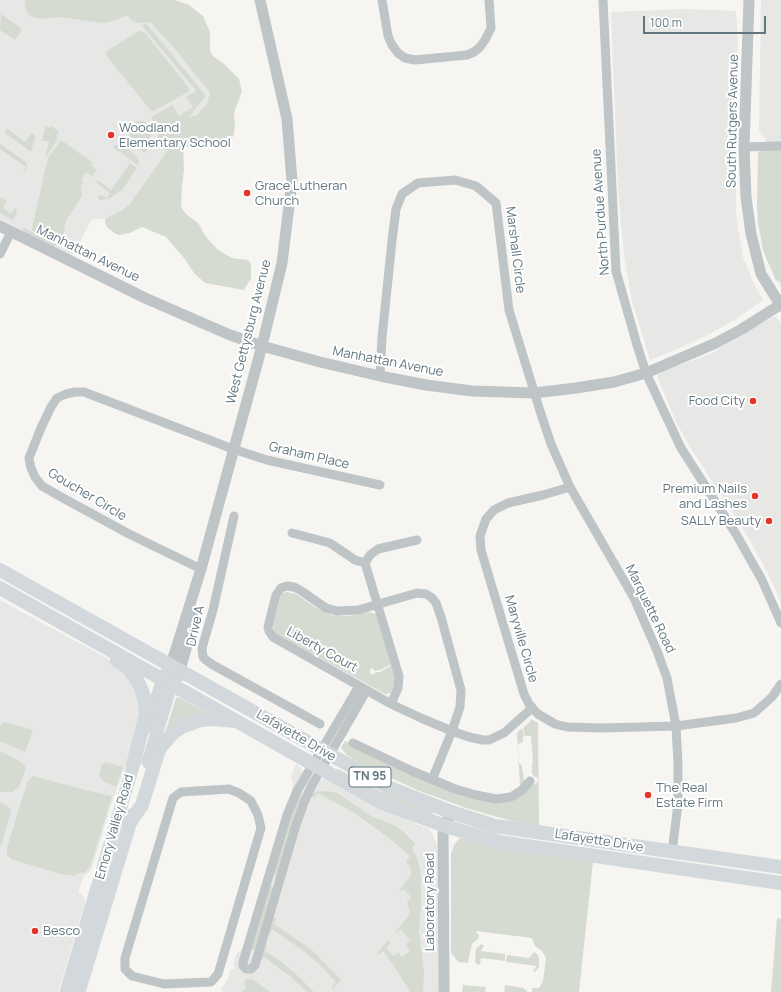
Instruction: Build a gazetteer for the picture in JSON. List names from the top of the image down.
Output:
{
  "streets": {
    "main road": ["Lafayette Drive", "TN 95", "Emory Valley Road"],
    "street": [
      "South Rutgers Avenue",
      "North Purdue Avenue",
      "Marshall Circle",
      "Manhattan Avenue",
      "West Gettysburg Avenue",
      "Graham Place",
      "Goucher Circle",
      "Marquette Road",
      "Drive A",
      "Maryville Circle",
      "Liberty Court",
      "Laboratory Road"
    ]
  },
  "crossings": [
    ["South Rutgers Avenue", "Manhattan Avenue"],
    ["North Purdue Avenue", "Manhattan Avenue"],
    ["Marshall Circle", "Manhattan Avenue"],
    ["Marshall Circle", "Marquette Road"],
    ["Manhattan Avenue", "West Gettysburg Avenue"],
    ["Manhattan Avenue", "Marquette Road"],
    ["West Gettysburg Avenue", "Graham Place"],
    ["West Gettysburg Avenue", "Goucher Circle"],
    ["West Gettysburg Avenue", "Lafayette Drive"],
    ["West Gettysburg Avenue", "Emory Valley Road"],
    ["Graham Place", "Goucher Circle"],
    ["Marquette Road", "Maryville Circle"],
    ["Marquette Road", "Lafayette Drive"],
    ["Maryville Circle", "Liberty Court"],
    ["Lafayette Drive", "Emory Valley Road"],
    ["Lafayette Drive", "Laboratory Road"]
  ],
  "places": [
    "Woodland Elementary School",
    "Grace Lutheran Church",
    "Food City",
    "Premium Nails and Lashes",
    "SALLY Beauty",
    "The Real Estate Firm",
    "Besco"
  ],
  "scale_bar": "100 m"
}
